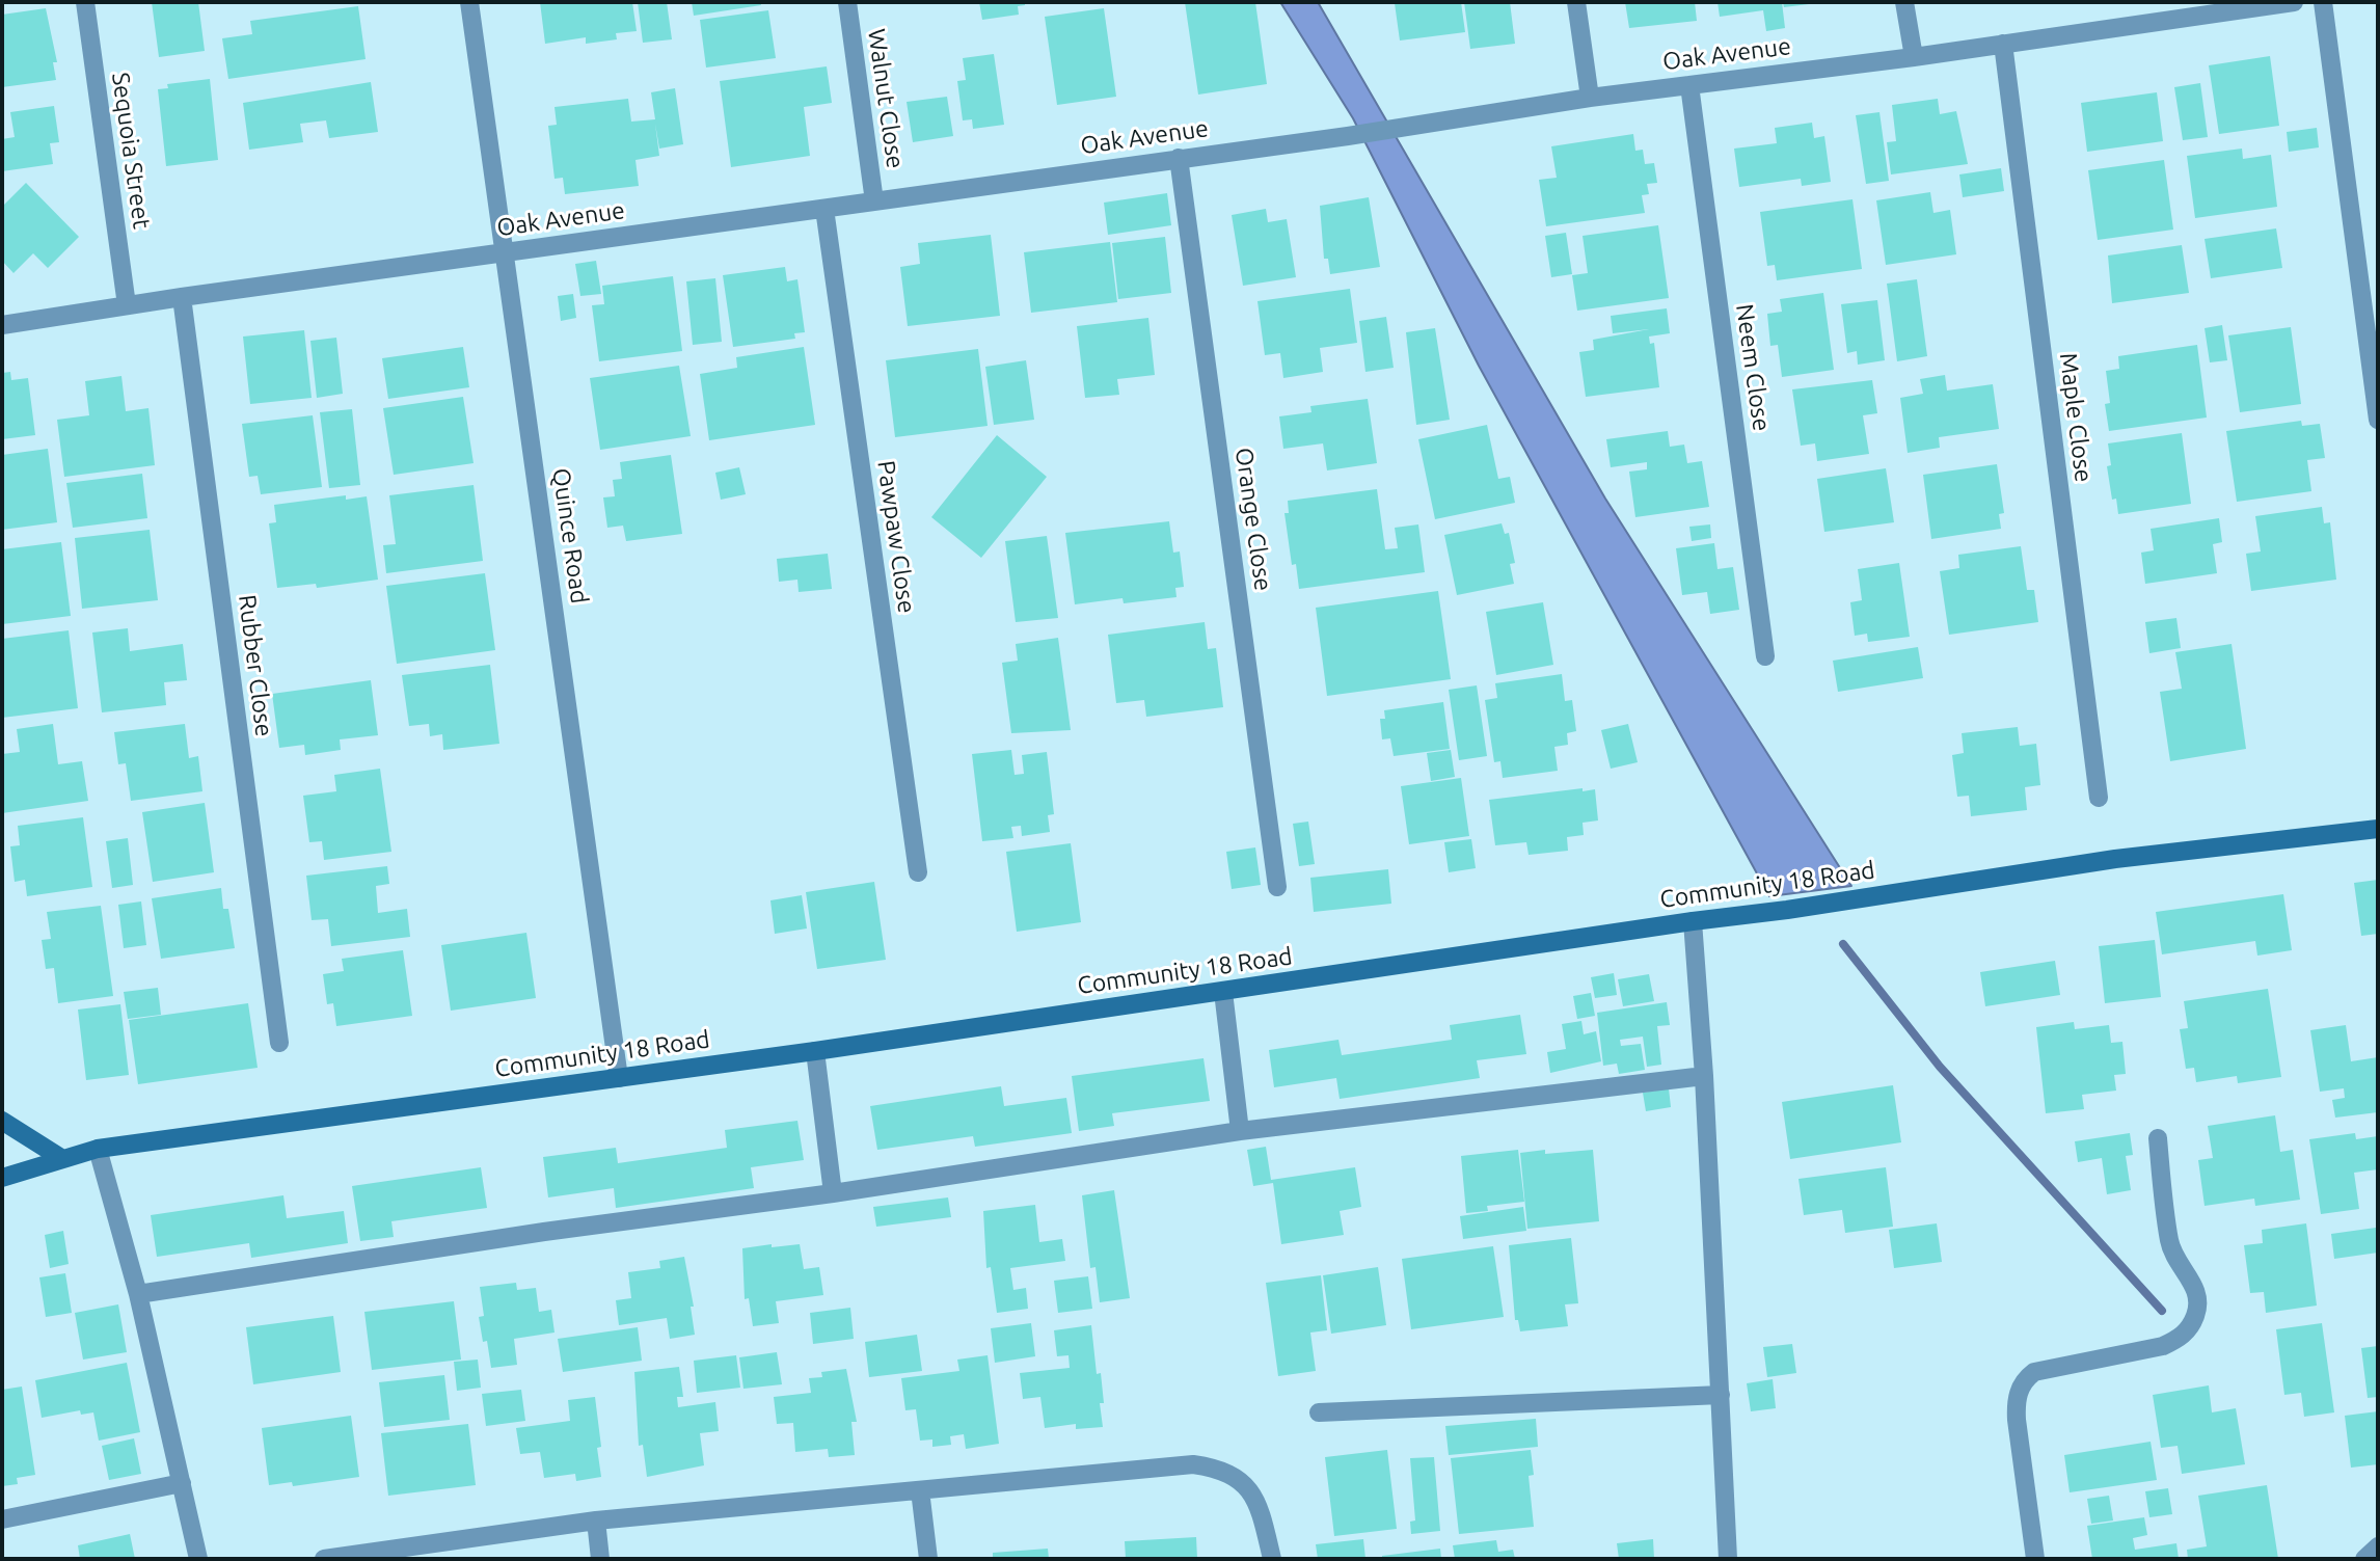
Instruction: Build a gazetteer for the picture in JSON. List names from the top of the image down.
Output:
{
  "streets": {
    "main road": ["Community 18 Road"],
    "street": [
      "Oak Avenue",
      "Walnut Close",
      "Sequoia Street",
      "Neem Close",
      "Maple Close",
      "Orange Close",
      "Quince Road",
      "Pawpaw Close",
      "Rubber Close"
    ]
  },
  "crossings": [
    ["Oak Avenue", "Walnut Close"],
    ["Oak Avenue", "Sequoia Street"],
    ["Oak Avenue", "Neem Close"],
    ["Oak Avenue", "Maple Close"],
    ["Oak Avenue", "Orange Close"],
    ["Oak Avenue", "Quince Road"],
    ["Oak Avenue", "Pawpaw Close"],
    ["Oak Avenue", "Rubber Close"],
    ["Quince Road", "Community 18 Road"]
  ]
}
